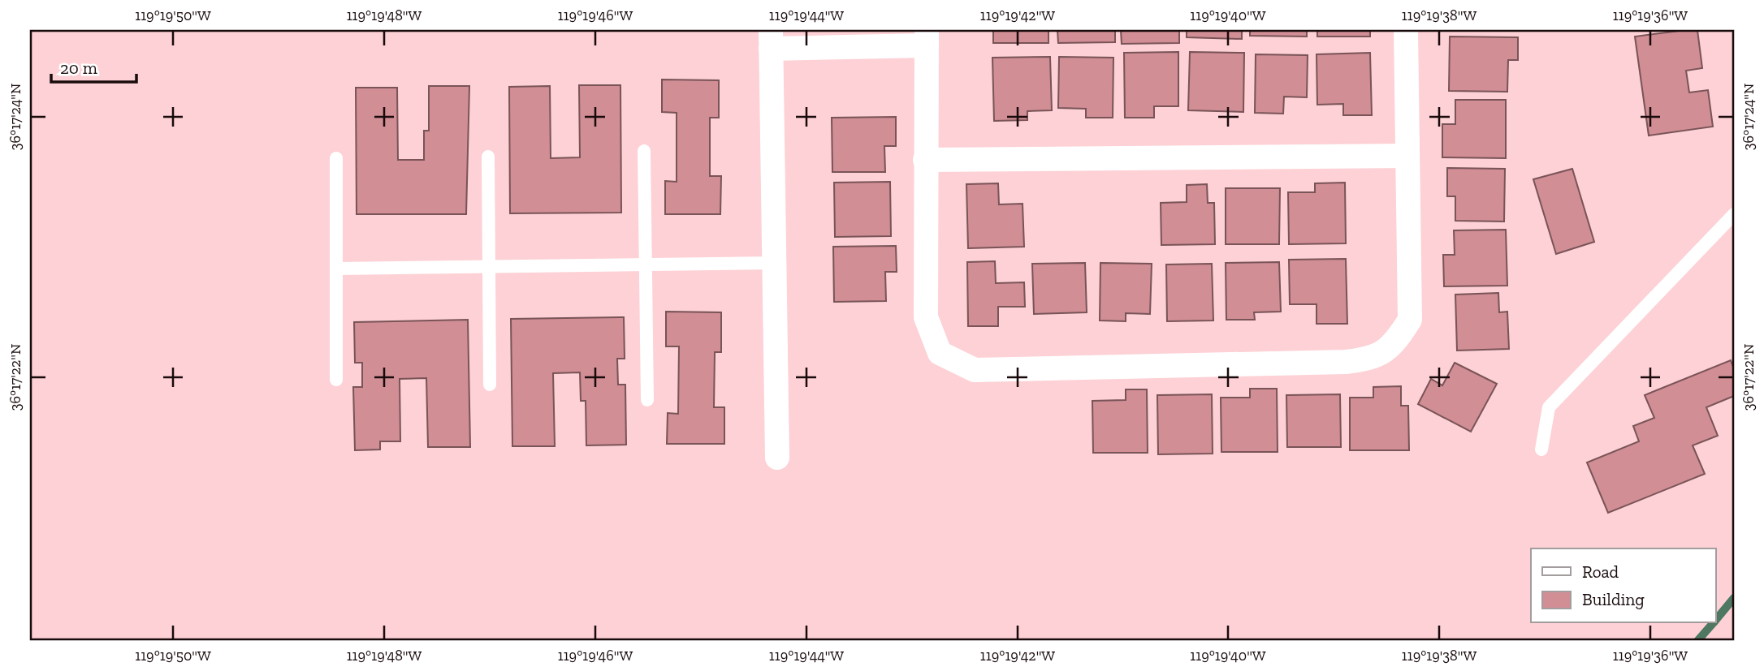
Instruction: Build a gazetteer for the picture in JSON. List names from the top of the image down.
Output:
{
  "legend": ["Road", "Building"],
  "scale_bar": "20 m",
  "coordinates": [
    "119°19'50\"W",
    "119°19'48\"W",
    "119°19'46\"W",
    "119°19'44\"W",
    "119°19'42\"W",
    "119°19'40\"W",
    "119°19'38\"W",
    "119°19'36\"W",
    "36°17'24\"N",
    "36°17'22\"N"
  ]
}
